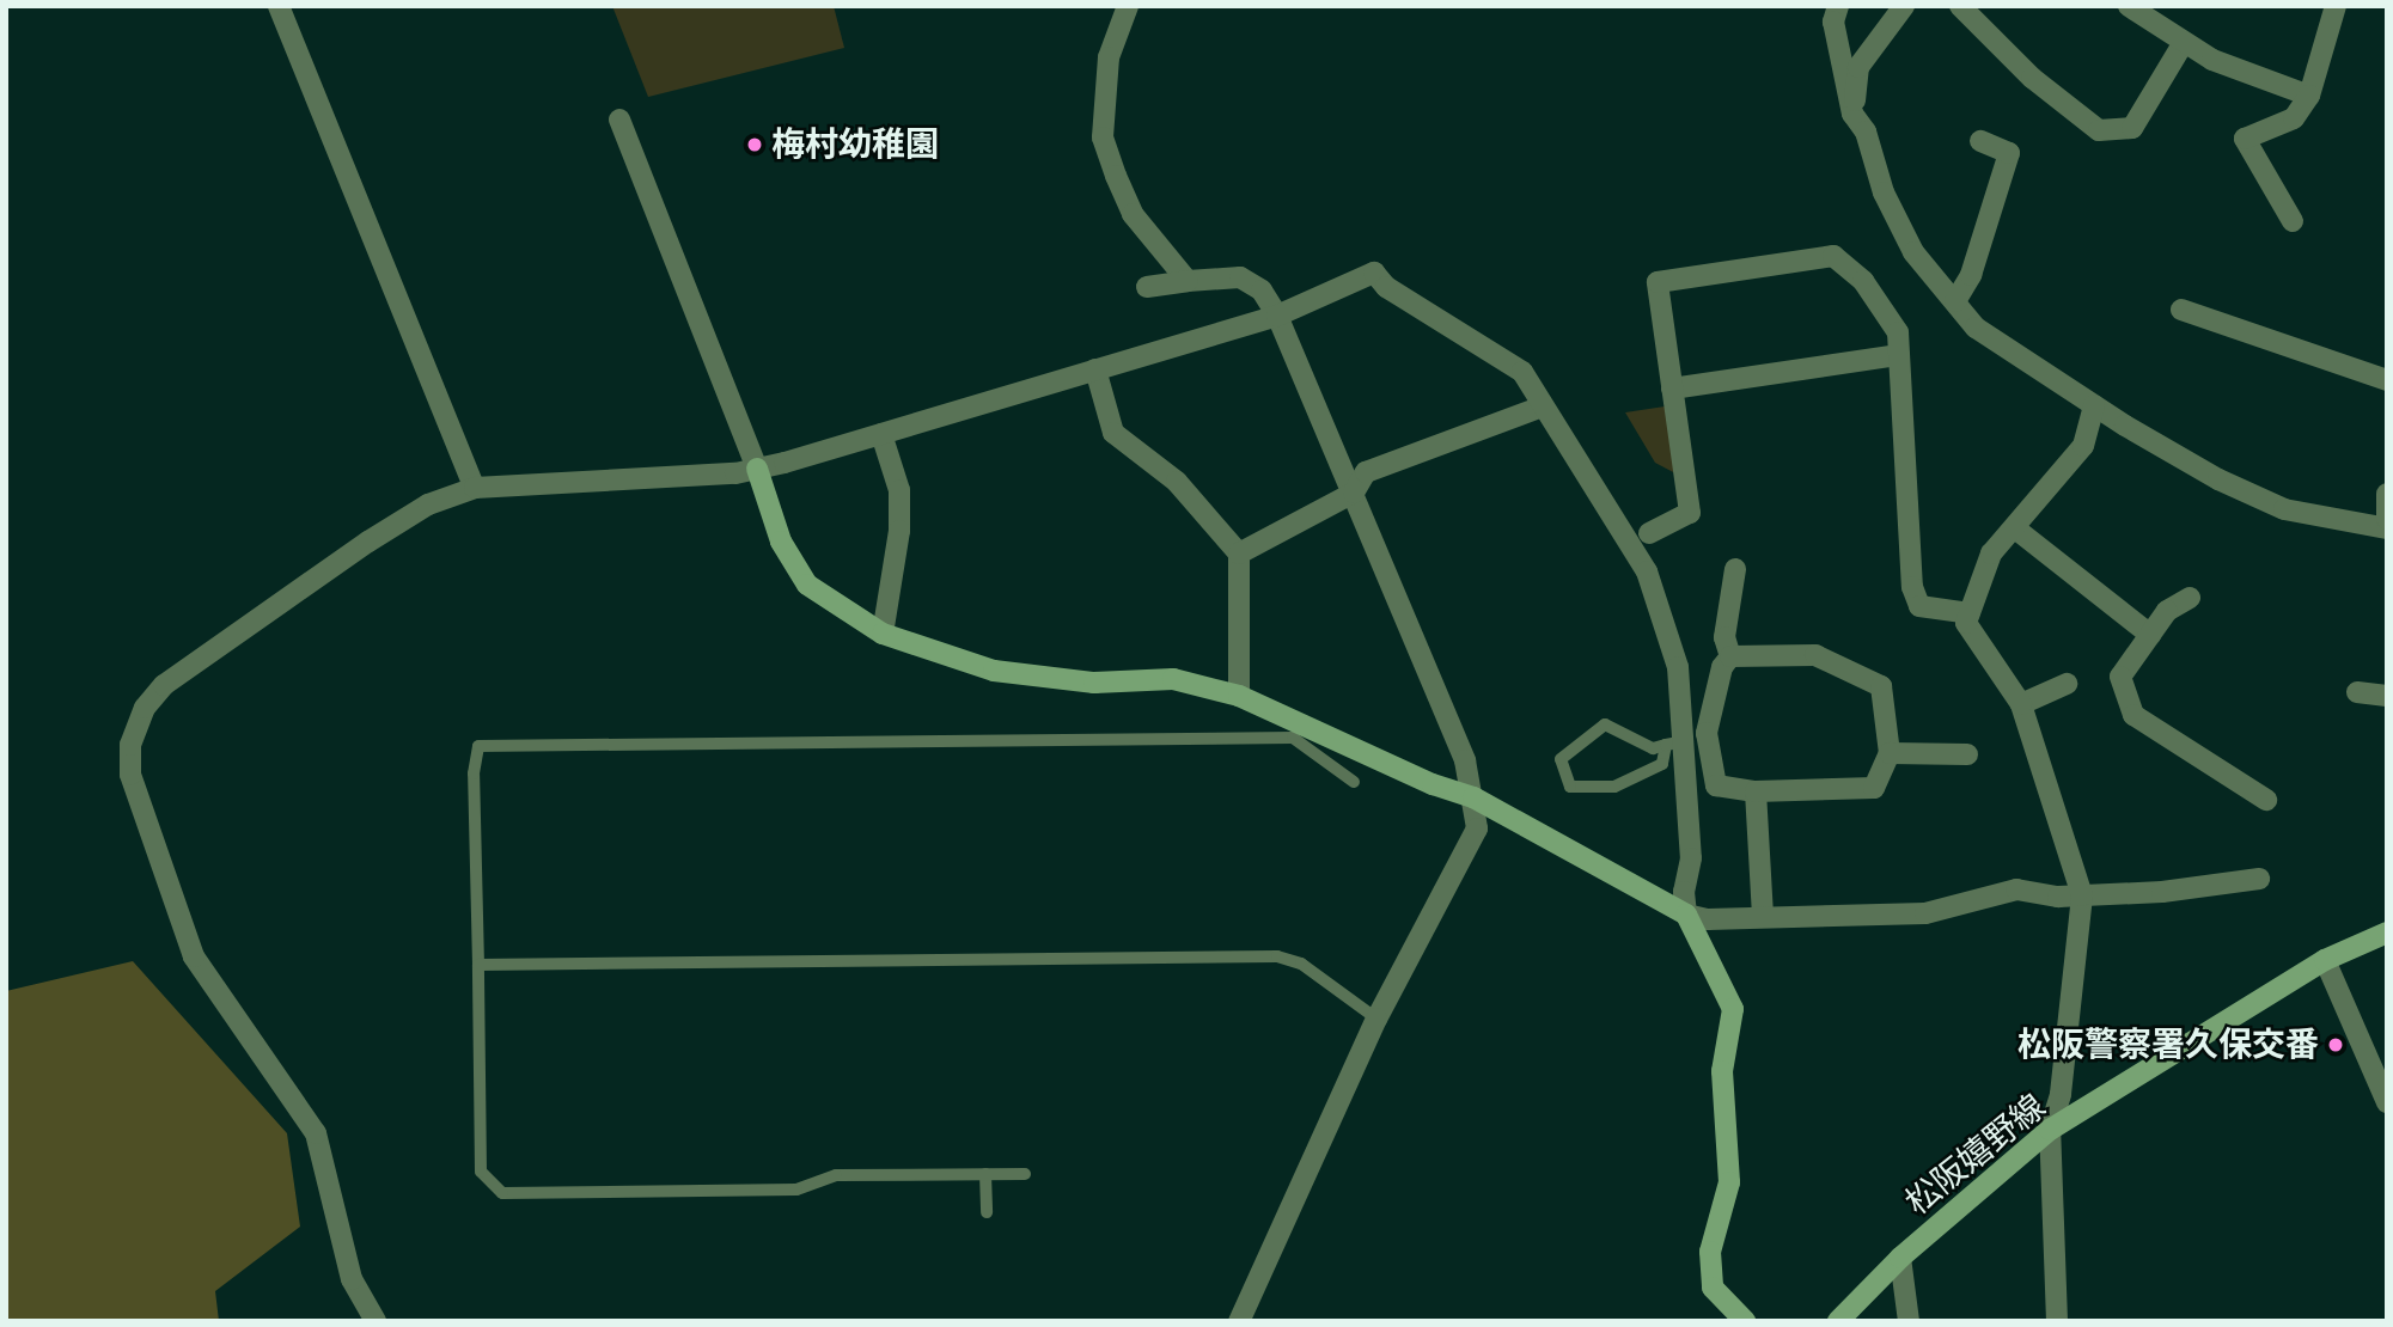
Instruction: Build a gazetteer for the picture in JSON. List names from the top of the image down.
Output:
{
  "streets": {
    "street": ["松阪嬉野線"]
  },
  "places": ["梅村幼稚園", "松阪警察署久保交番"]
}
